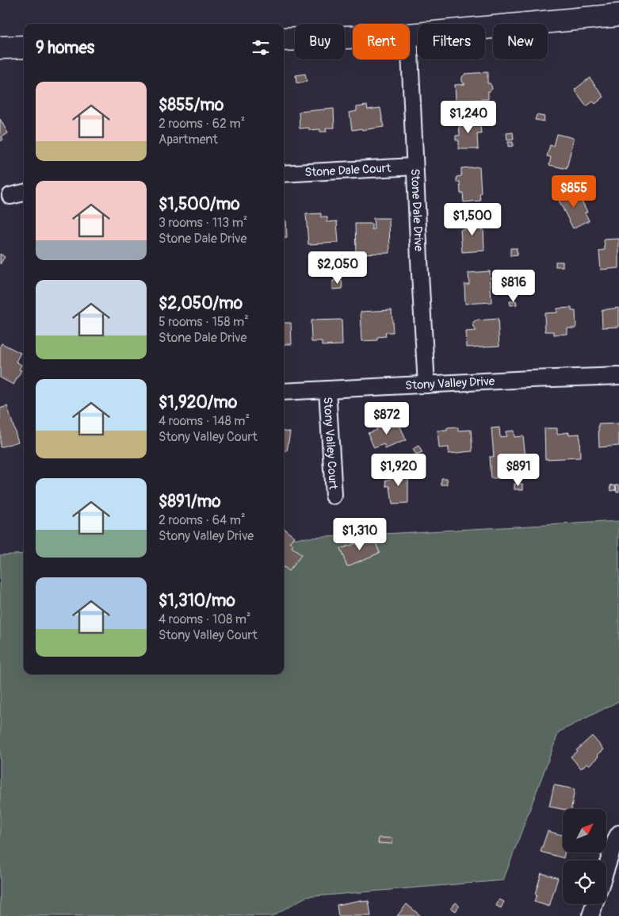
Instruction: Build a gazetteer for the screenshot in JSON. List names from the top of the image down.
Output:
{
  "streets": {
    "street": [
      "Stone Dale Court",
      "Stone Dale Drive",
      "Stony Valley Drive",
      "Stony Valley Court"
    ]
  },
  "crossings": [
    ["Stone Dale Court", "Stone Dale Drive"],
    ["Stone Dale Drive", "Stony Valley Drive"],
    ["Stony Valley Drive", "Stony Valley Court"]
  ],
  "north": "top right",
  "page": {
    "chip": [
      "Buy",
      "Rent",
      "Filters",
      "New"
    ],
    "heading": "9 homes",
    "list": [
      {
        "name": "$855/mo",
        "note": "2 rooms · 62 m² · Apartment"
      },
      {
        "name": "$1,500/mo",
        "note": "3 rooms · 113 m² · Stone Dale Drive"
      },
      {
        "name": "$2,050/mo",
        "note": "5 rooms · 158 m² · Stone Dale Drive"
      },
      {
        "name": "$1,920/mo",
        "note": "4 rooms · 148 m² · Stony Valley Court"
      },
      {
        "name": "$891/mo",
        "note": "2 rooms · 64 m² · Stony Valley Drive"
      },
      {
        "name": "$1,310/mo",
        "note": "4 rooms · 108 m² · Stony Valley Court"
      }
    ],
    "price": [
      "$1,240",
      "$855",
      "$1,500",
      "$2,050",
      "$816",
      "$872",
      "$1,920",
      "$891",
      "$1,310"
    ]
  }
}
